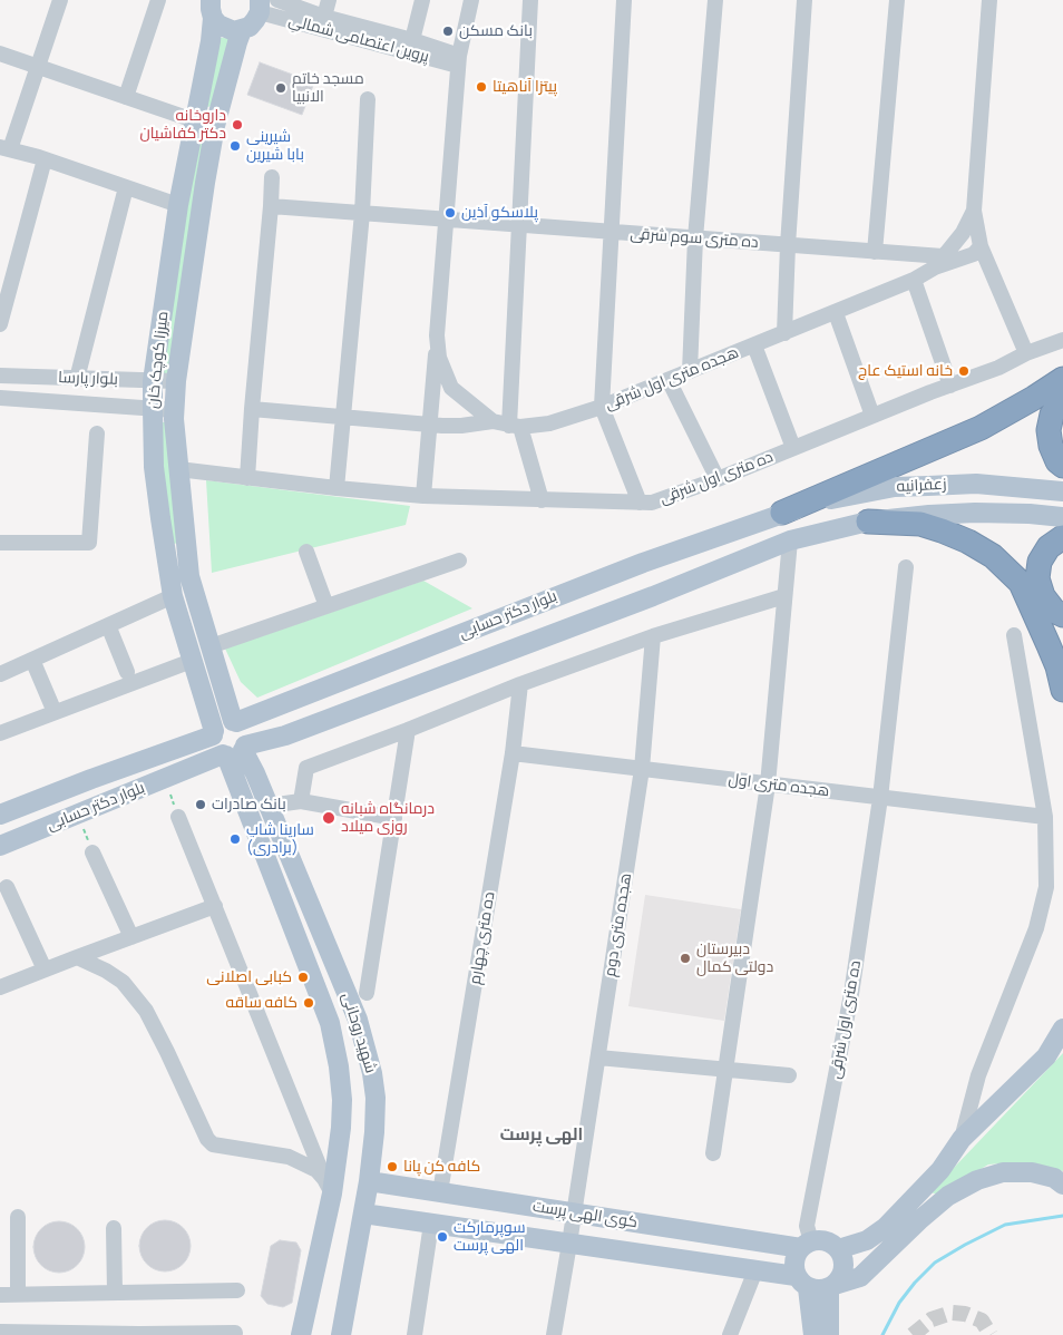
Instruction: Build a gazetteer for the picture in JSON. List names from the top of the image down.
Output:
{
  "streets": {
    "main road": [
      "میرزا کوچک خان",
      "زعفرانیه",
      "بلوار دکتر حسابی",
      "شهید روحانی",
      "کوی الهی پرست"
    ],
    "street": [
      "پروین اعتصامی شمالیِ",
      "ده متری سوم شرقی",
      "بلوار پارسا",
      "هجده متری اول شرقی",
      "ده متری اول شرقی",
      "هجده متری اول",
      "هجده متری دوم",
      "ده متری چهارم"
    ]
  },
  "crossings": [
    ["پروین اعتصامی شمالیِ", "هجده متری اول شرقی"],
    ["ده متری سوم شرقی", "هجده متری اول شرقی"],
    ["میرزا کوچک خان", "بلوار پارسا"],
    ["میرزا کوچک خان", "ده متری اول شرقی"],
    ["میرزا کوچک خان", "بلوار دکتر حسابی"],
    ["میرزا کوچک خان", "شهید روحانی"],
    ["ده متری اول شرقی", "هجده متری اول"],
    ["ده متری اول شرقی", "کوی الهی پرست"],
    ["زعفرانیه", "بلوار دکتر حسابی"],
    ["بلوار دکتر حسابی", "شهید روحانی"],
    ["هجده متری اول", "هجده متری دوم"],
    ["هجده متری اول", "ده متری چهارم"],
    ["هجده متری دوم", "کوی الهی پرست"],
    ["ده متری چهارم", "کوی الهی پرست"],
    ["شهید روحانی", "کوی الهی پرست"]
  ],
  "districts": ["الهی پرست"],
  "places": [
    "بانک مسکن",
    "پیتزا آناهیتا",
    "مسجد خاتم الانبیا",
    "داروخانه دکتر کفاشیان",
    "شیرینی بابا شیرین",
    "پلاسکو آذین",
    "خانه استیک عاج",
    "بانک صادرات",
    "درمانگاه شبانه روزی میلاد",
    "سارینا شاپ (برادری)",
    "دبیرستان دولتی کمال",
    "کبابی اصلانی",
    "کافه ساقه",
    "کافه کن پانا",
    "سوپرمارکت الهی پرست"
  ]
}
